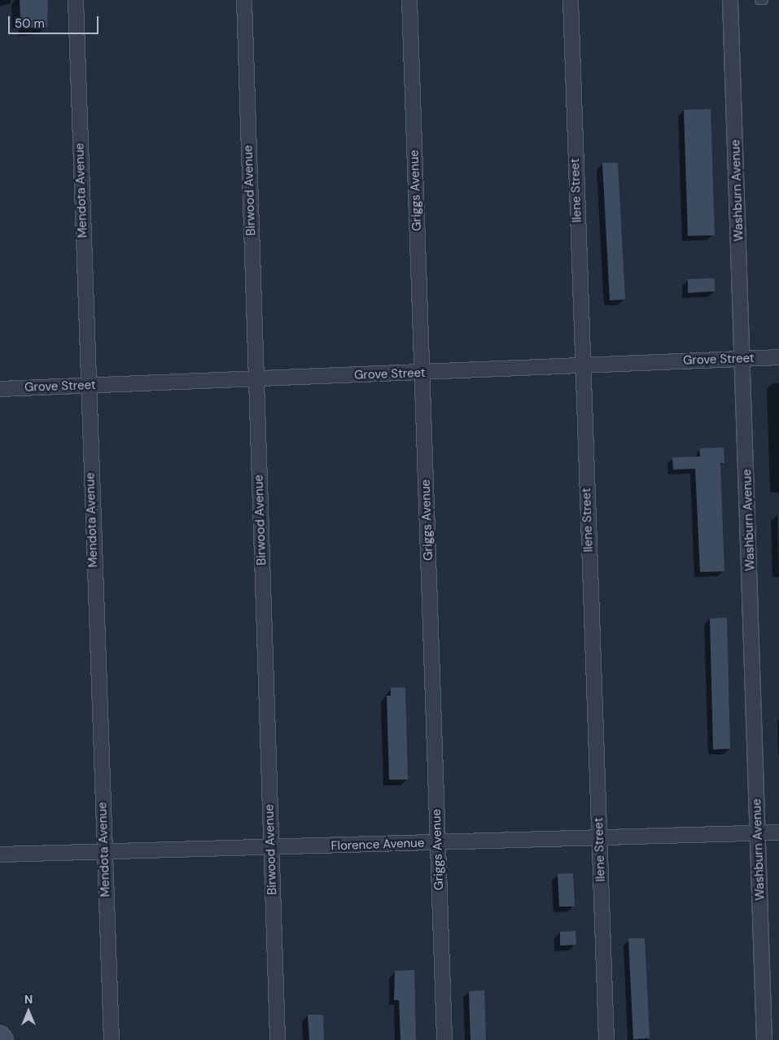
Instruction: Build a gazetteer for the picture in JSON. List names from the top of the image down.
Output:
{
  "streets": {
    "street": [
      "Mendota Avenue",
      "Birwood Avenue",
      "Griggs Avenue",
      "Ilene Street",
      "Washburn Avenue",
      "Grove Street",
      "Florence Avenue"
    ]
  },
  "crossings": [
    ["Mendota Avenue", "Grove Street"],
    ["Mendota Avenue", "Florence Avenue"],
    ["Birwood Avenue", "Grove Street"],
    ["Birwood Avenue", "Florence Avenue"],
    ["Griggs Avenue", "Grove Street"],
    ["Griggs Avenue", "Florence Avenue"],
    ["Ilene Street", "Grove Street"],
    ["Ilene Street", "Florence Avenue"],
    ["Washburn Avenue", "Grove Street"],
    ["Washburn Avenue", "Florence Avenue"]
  ],
  "scale_bar": "50 m",
  "north": "top"
}
